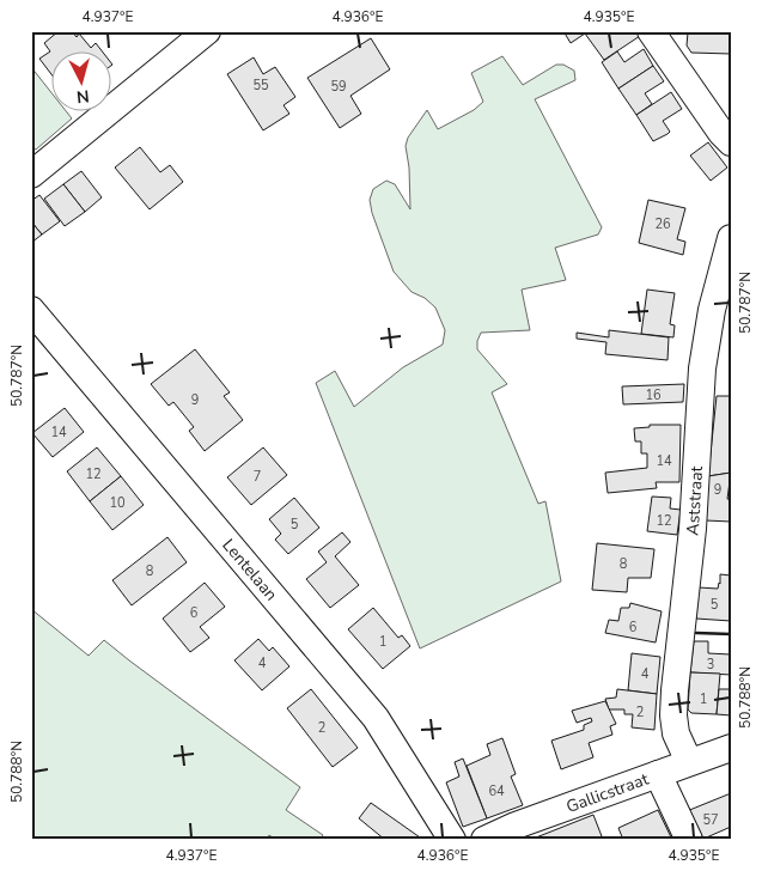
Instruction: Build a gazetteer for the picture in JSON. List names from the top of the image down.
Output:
{
  "streets": {
    "street": ["Aststraat", "Lentelaan", "Gallicstraat"]
  },
  "crossings": [
    ["Aststraat", "Gallicstraat"]
  ],
  "house_numbers": [
    "55",
    "59",
    "26",
    "16",
    "9",
    "14",
    "14",
    "12",
    "7",
    "9",
    "10",
    "12",
    "5",
    "8",
    "8",
    "5",
    "6",
    "6",
    "1",
    "4",
    "3",
    "4",
    "1",
    "2",
    "2",
    "64",
    "57"
  ],
  "north": "bottom",
  "coordinates": [
    "4.937°E",
    "4.936°E",
    "4.935°E",
    "50.787°N",
    "50.788°N"
  ]
}
